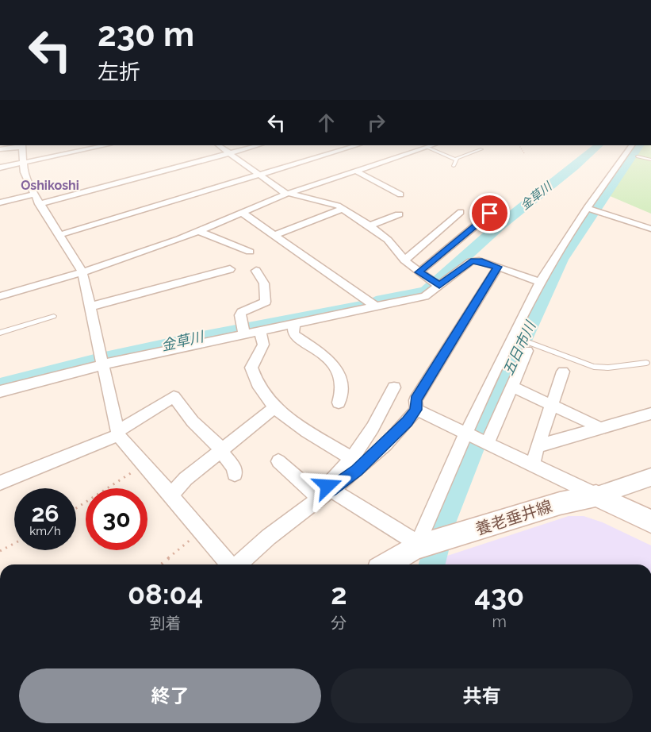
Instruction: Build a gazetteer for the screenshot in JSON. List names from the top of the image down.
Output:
{
  "streets": {
    "main road": ["養老垂井線"]
  },
  "districts": ["Oshikoshi"],
  "water": ["金草川", "五日市川"],
  "page": {
    "turn": ["230 m", "左折"],
    "speed": "26 km/h",
    "limit": "30",
    "eta": [
      "08:04",
      "到着",
      "2",
      "分",
      "430",
      "m"
    ],
    "buttons": ["終了", "共有"]
  }
}
